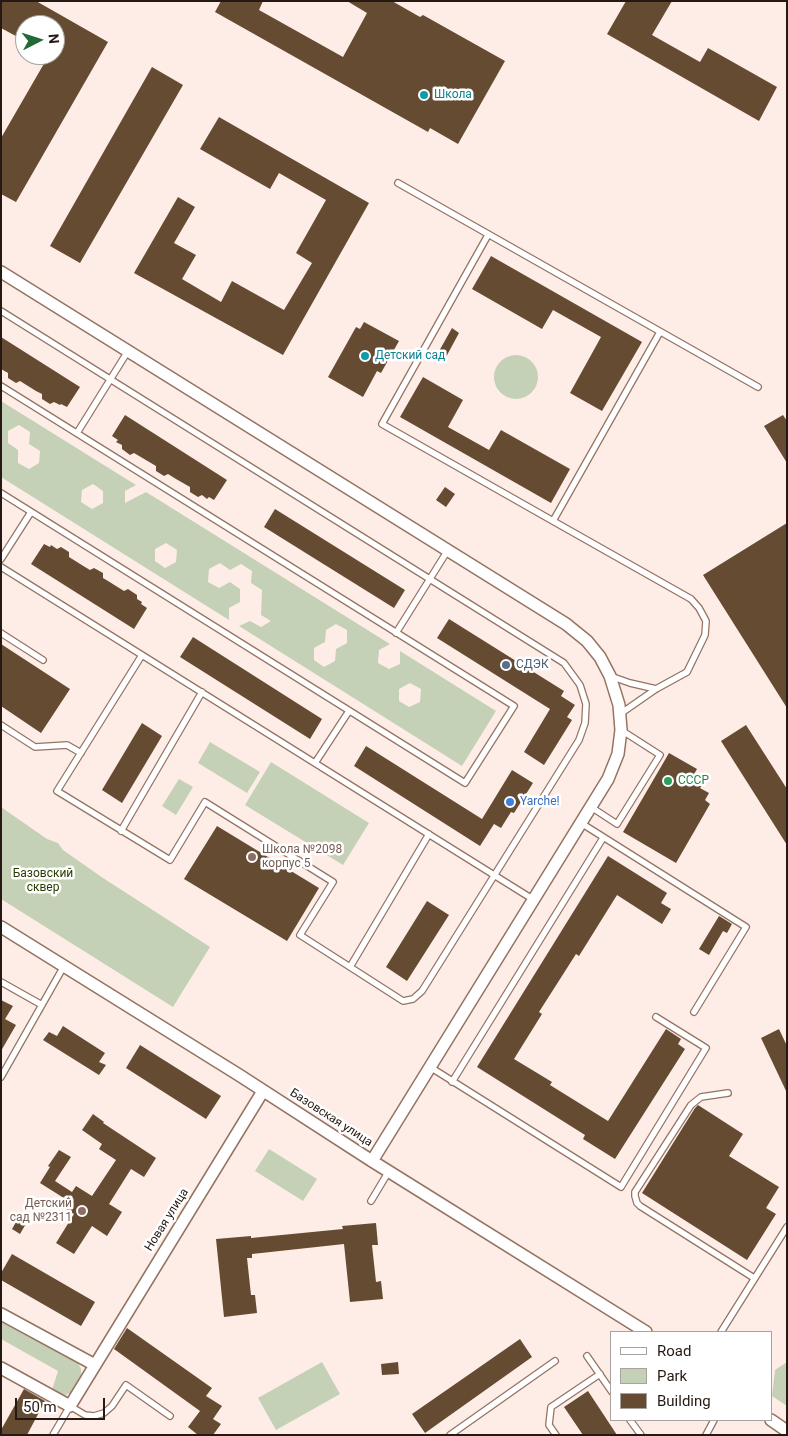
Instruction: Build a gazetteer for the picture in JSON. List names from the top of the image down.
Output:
{
  "streets": {
    "street": ["Базовская улица", "Новая улица"]
  },
  "crossings": [
    ["Базовская улица", "Новая улица"]
  ],
  "parks": ["Базовский сквер"],
  "places": [
    "Школа",
    "Детский сад",
    "СДЭК",
    "СССР",
    "Yarche!",
    "Школа №2098 корпус 5",
    "Детский сад №2311"
  ],
  "legend": ["Road", "Park", "Building"],
  "scale_bar": "50 m",
  "north": "right"
}
